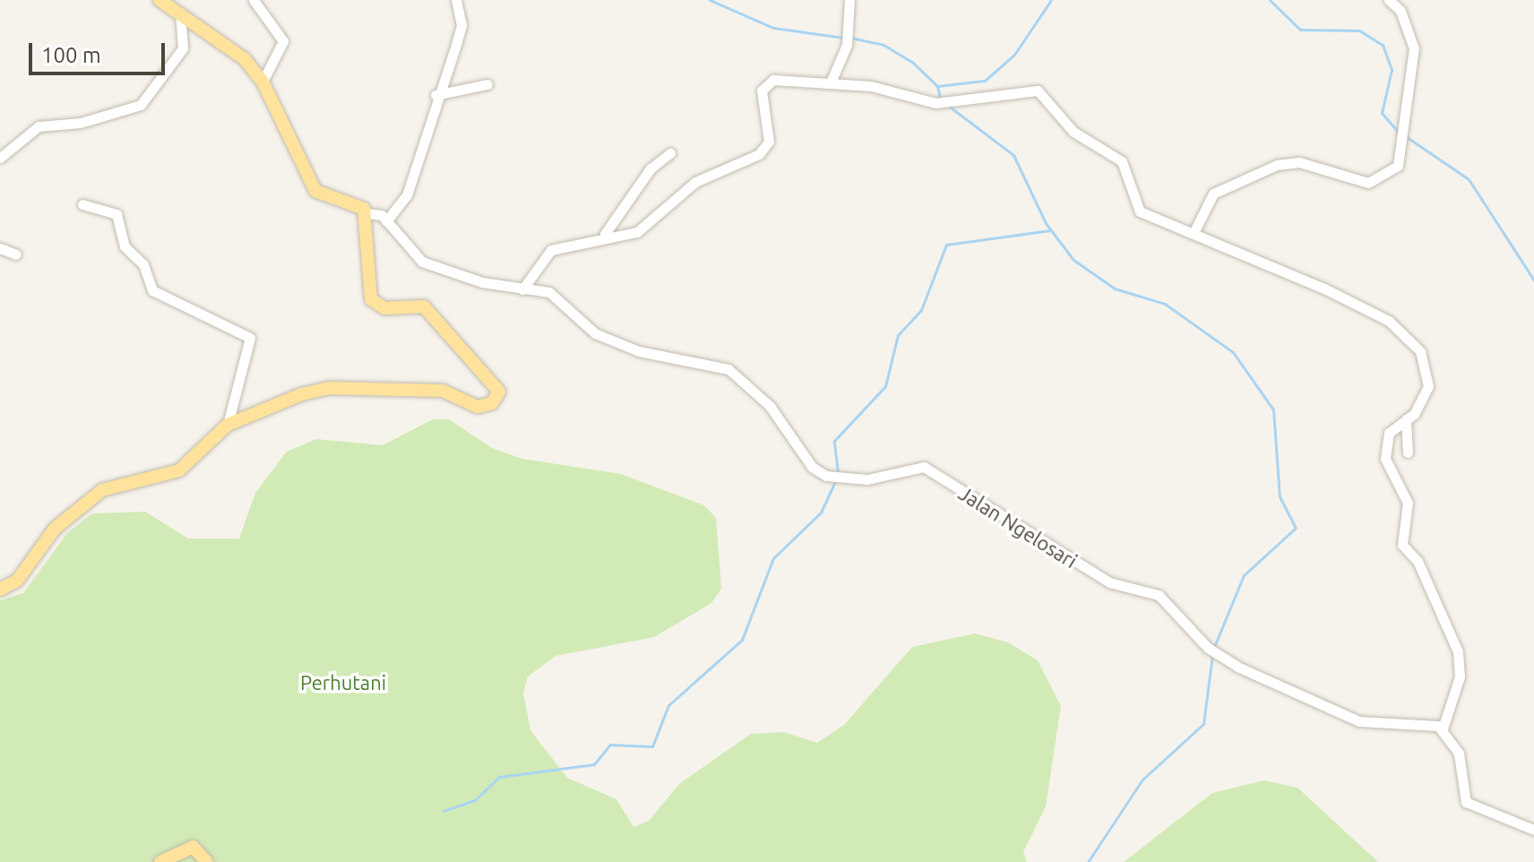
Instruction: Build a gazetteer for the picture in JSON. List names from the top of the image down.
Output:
{
  "streets": {
    "street": ["Jalan Ngelosari"]
  },
  "parks": ["Perhutani"],
  "scale_bar": "100 m"
}
